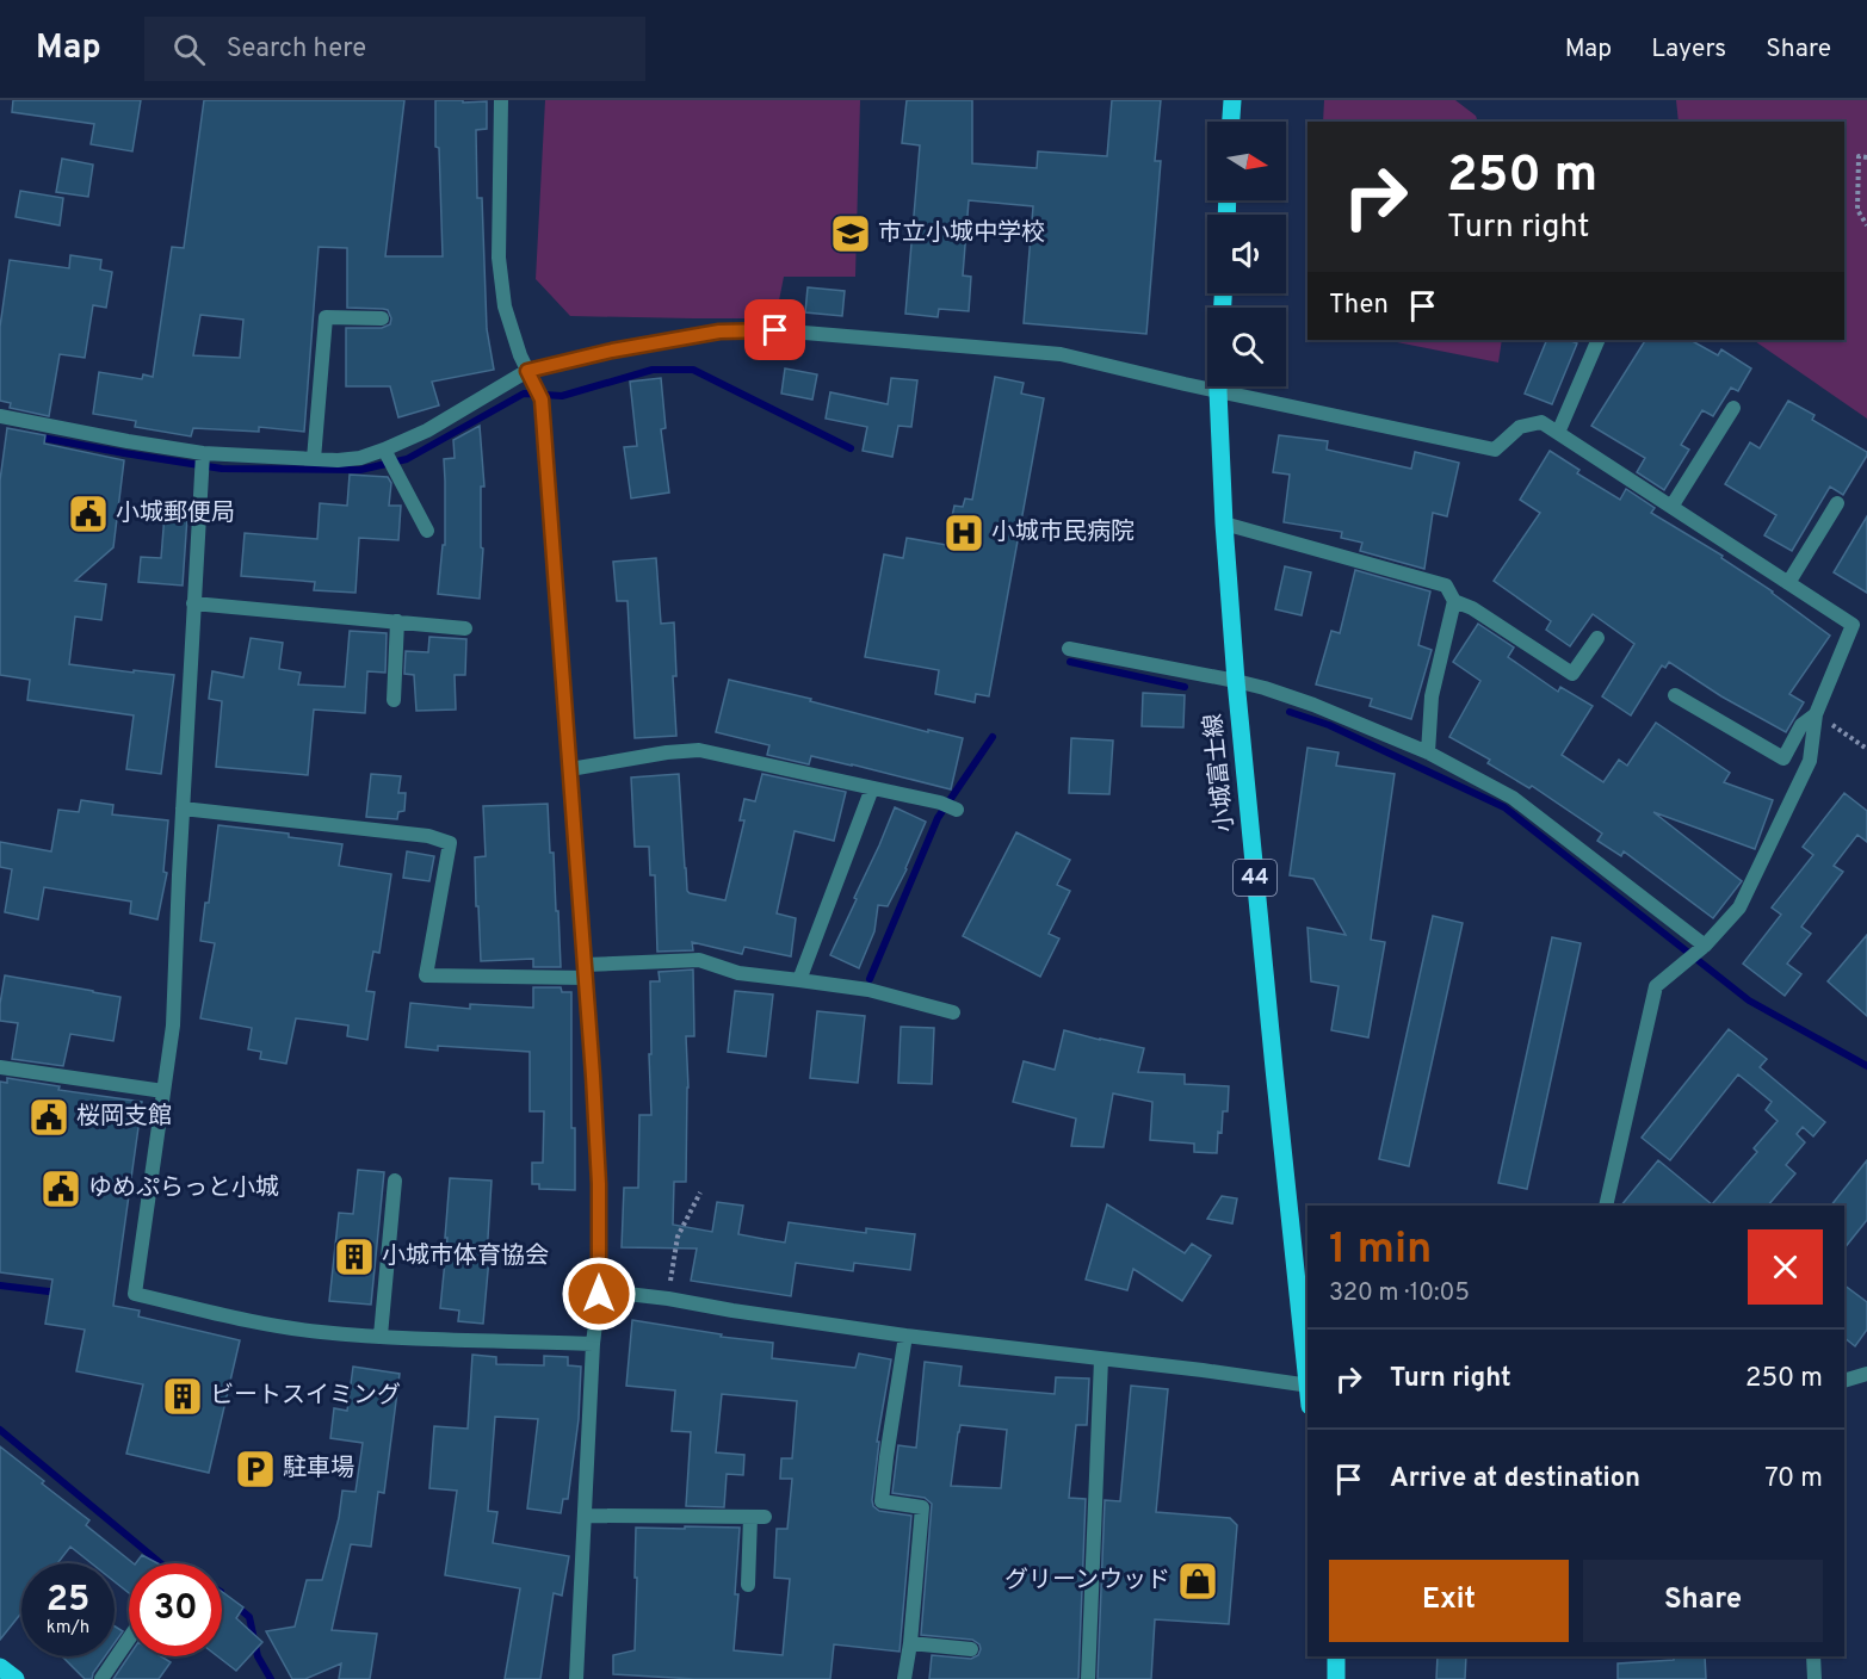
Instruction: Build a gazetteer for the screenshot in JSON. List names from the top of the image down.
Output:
{
  "streets": {
    "main road": ["小城富士線", "44"]
  },
  "places": {
    "school or university": ["市立小城中学校"],
    "public building": ["小城郵便局", "桜岡支館", "ゆめぷらっと小城"],
    "hospital": ["小城市民病院"],
    "building": ["小城市体育協会", "ビートスイミング"],
    "parking": ["駐車場"],
    "shop": ["グリーンウッド"]
  },
  "north": "right",
  "page": {
    "header": "Map",
    "search": "Search here",
    "nav": ["Map", "Layers", "Share"],
    "turn": ["250 m", "Turn right"],
    "then": "Then",
    "heading": ["1 min", "320 m · 10:05"],
    "list": [
      {
        "name": "Turn right",
        "value": "250 m"
      },
      {
        "name": "Arrive at destination",
        "value": "70 m"
      }
    ],
    "buttons": ["Exit", "Share"],
    "speed": "25 km/h",
    "limit": "30"
  }
}
